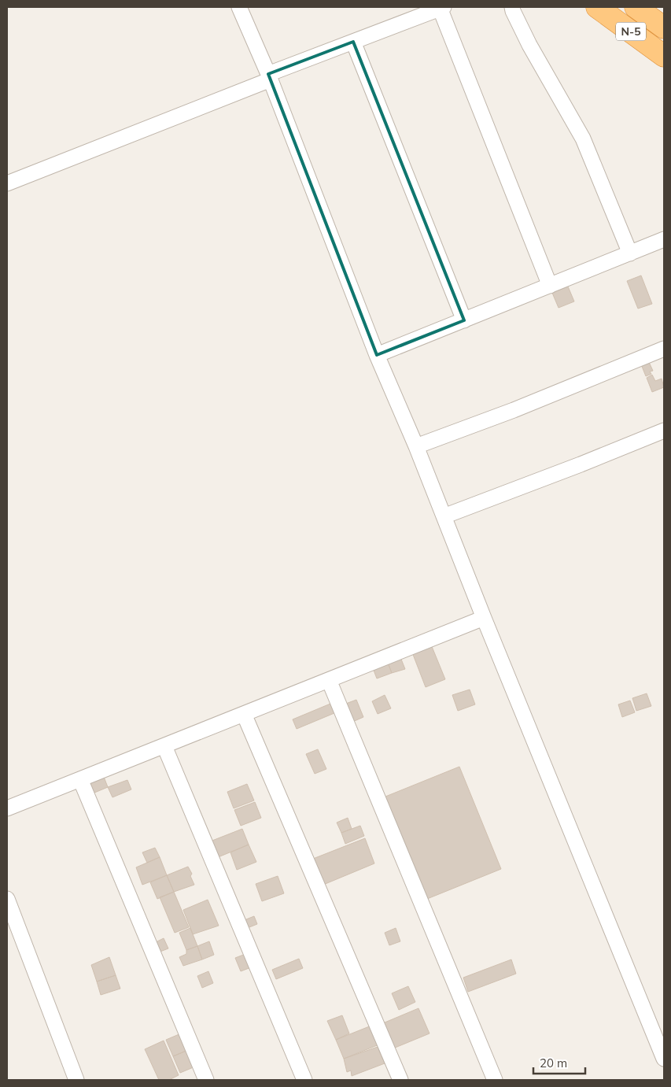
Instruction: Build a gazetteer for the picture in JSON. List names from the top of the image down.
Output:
{
  "streets": {
    "highway": ["N-5"]
  },
  "scale_bar": "20 m"
}
